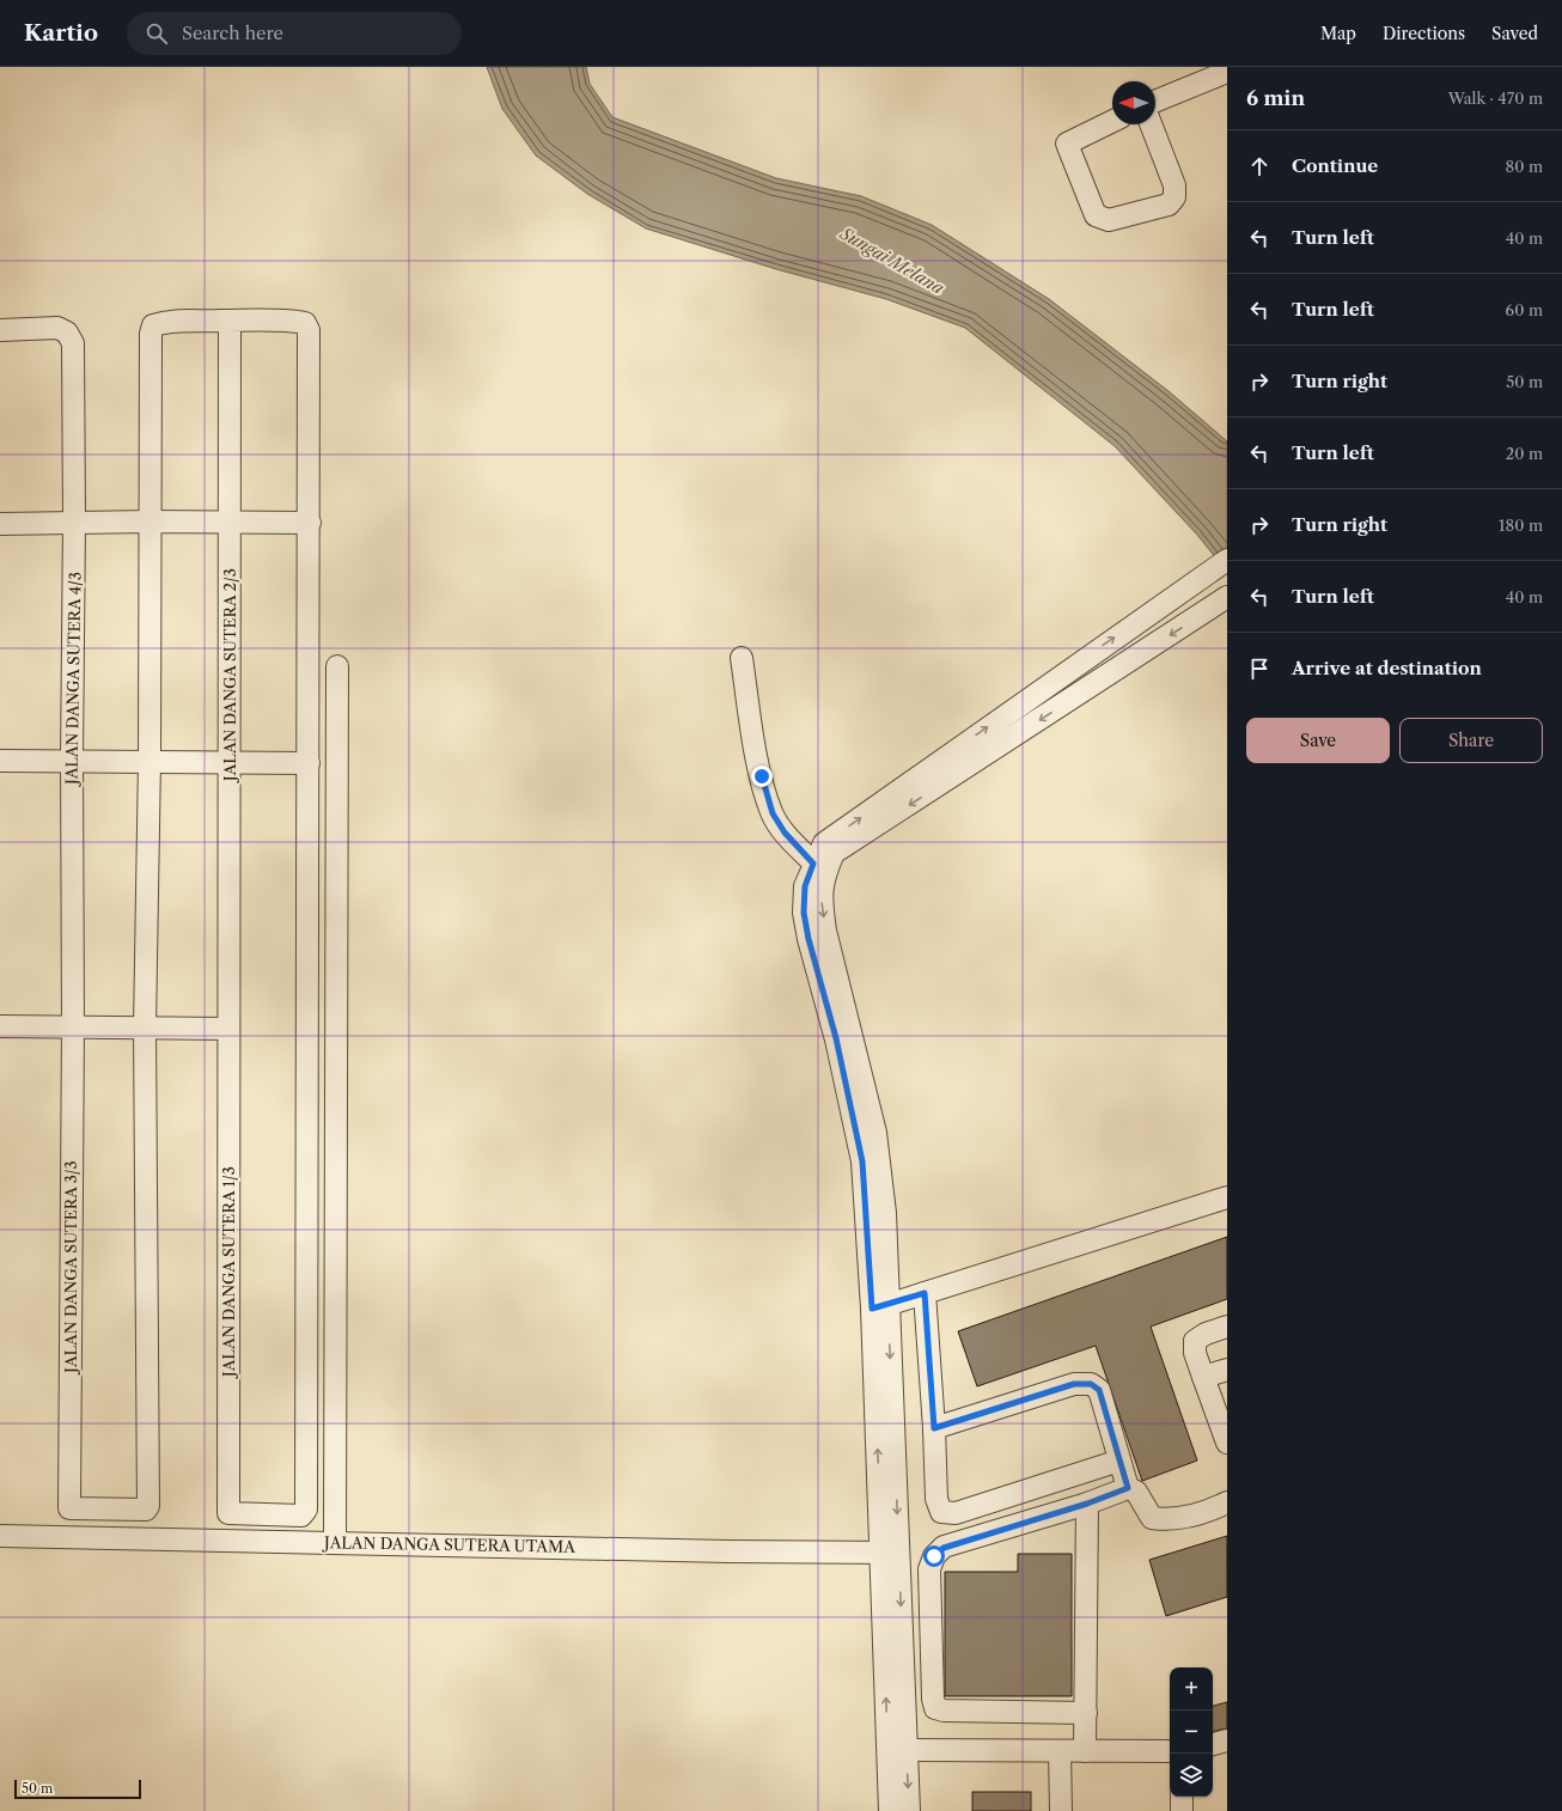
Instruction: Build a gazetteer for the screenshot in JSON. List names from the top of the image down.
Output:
{
  "streets": {
    "street": [
      "JALAN DANGA SUTERA 2/3",
      "JALAN DANGA SUTERA 4/3",
      "JALAN DANGA SUTERA 3/3",
      "JALAN DANGA SUTERA 1/3",
      "JALAN DANGA SUTERA UTAMA"
    ]
  },
  "crossings": [
    ["JALAN DANGA SUTERA 2/3", "JALAN DANGA SUTERA 1/3"],
    ["JALAN DANGA SUTERA 4/3", "JALAN DANGA SUTERA 3/3"]
  ],
  "water": ["Sungai Melana"],
  "scale_bar": "50 m",
  "north": "left",
  "page": {
    "header": "Kartio",
    "search": "Search here",
    "nav": ["Map", "Directions", "Saved"],
    "heading": ["6 min", "Walk · 470 m"],
    "list": [
      ["Continue", "80 m"],
      ["Turn left", "40 m"],
      ["Turn left", "60 m"],
      ["Turn right", "50 m"],
      ["Turn left", "20 m"],
      ["Turn right", "180 m"],
      ["Turn left", "40 m"],
      "Arrive at destination"
    ],
    "buttons": ["Save", "Share"],
    "map_buttons": ["+", "−"],
    "scale": "50 m"
  }
}
